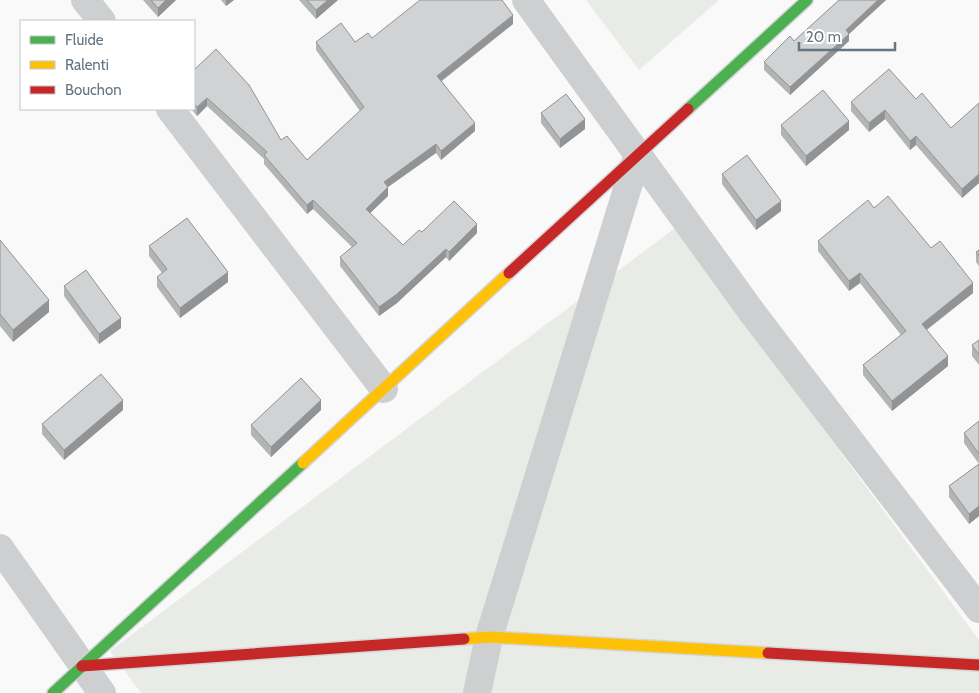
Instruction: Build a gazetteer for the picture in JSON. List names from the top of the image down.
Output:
{
  "legend": ["Fluide", "Ralenti", "Bouchon"],
  "scale_bar": "20 m"
}
